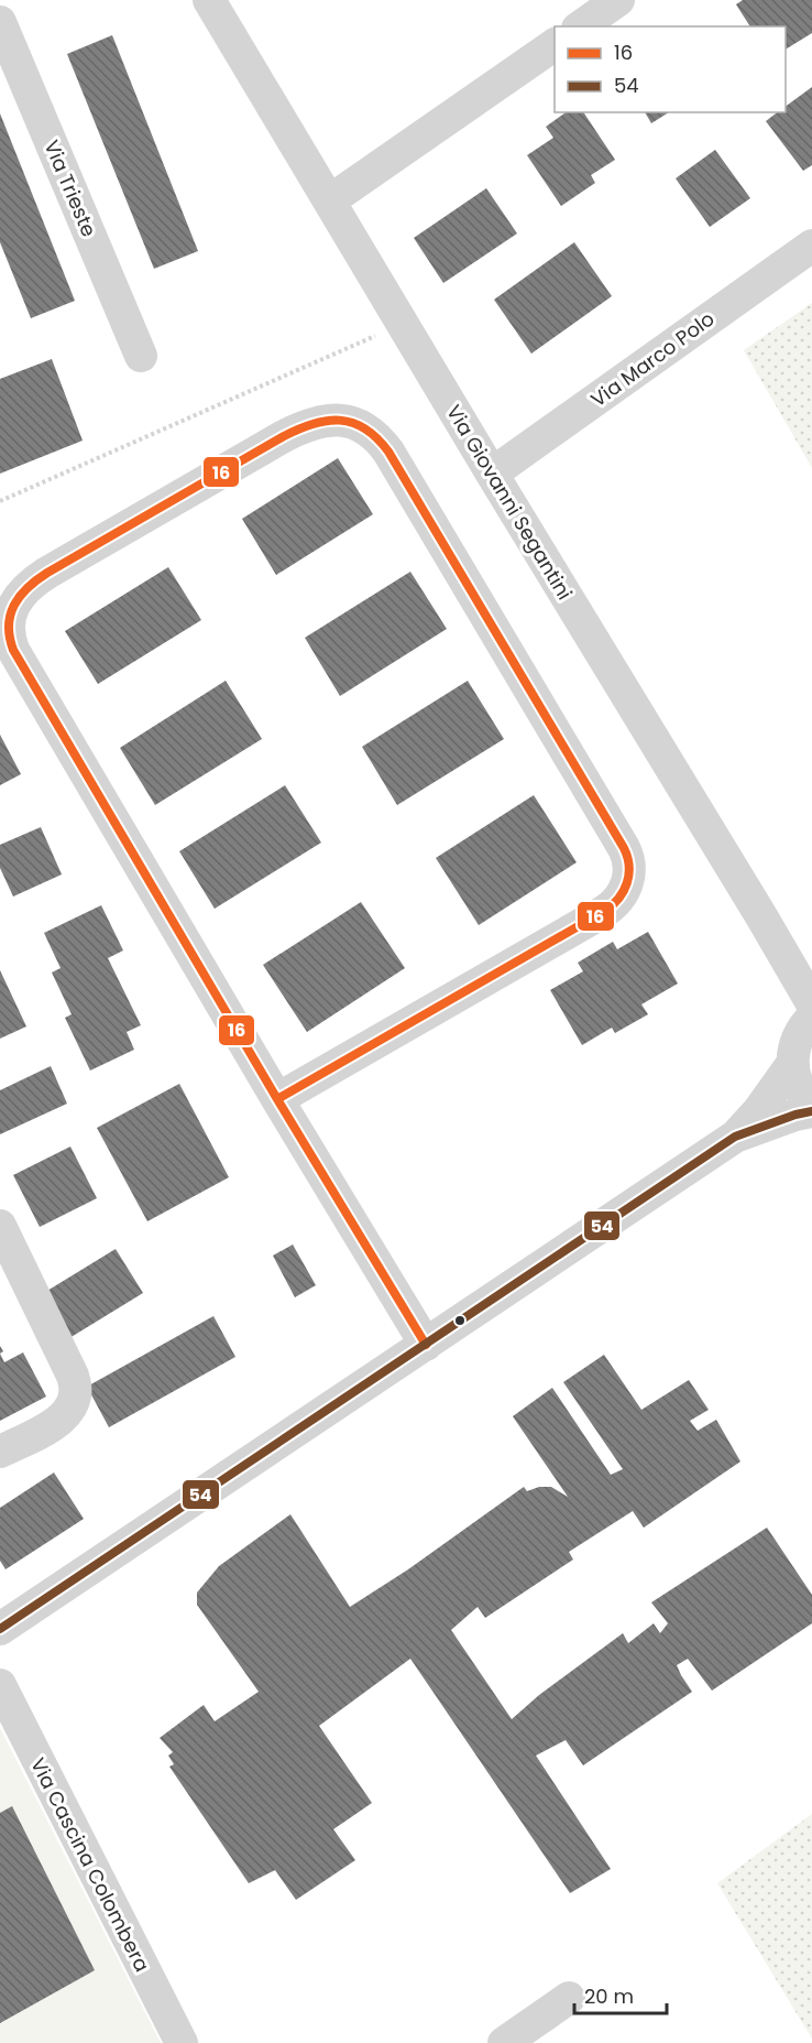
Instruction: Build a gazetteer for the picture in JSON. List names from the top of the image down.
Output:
{
  "streets": {
    "street": [
      "Via Trieste",
      "Via Marco Polo",
      "Via Giovanni Segantini",
      "Via Cascina Colombera"
    ]
  },
  "crossings": [
    ["Via Marco Polo", "Via Giovanni Segantini"]
  ],
  "lines": ["transit line 16", "transit line 54"],
  "legend": ["16", "54"],
  "scale_bar": "20 m"
}
